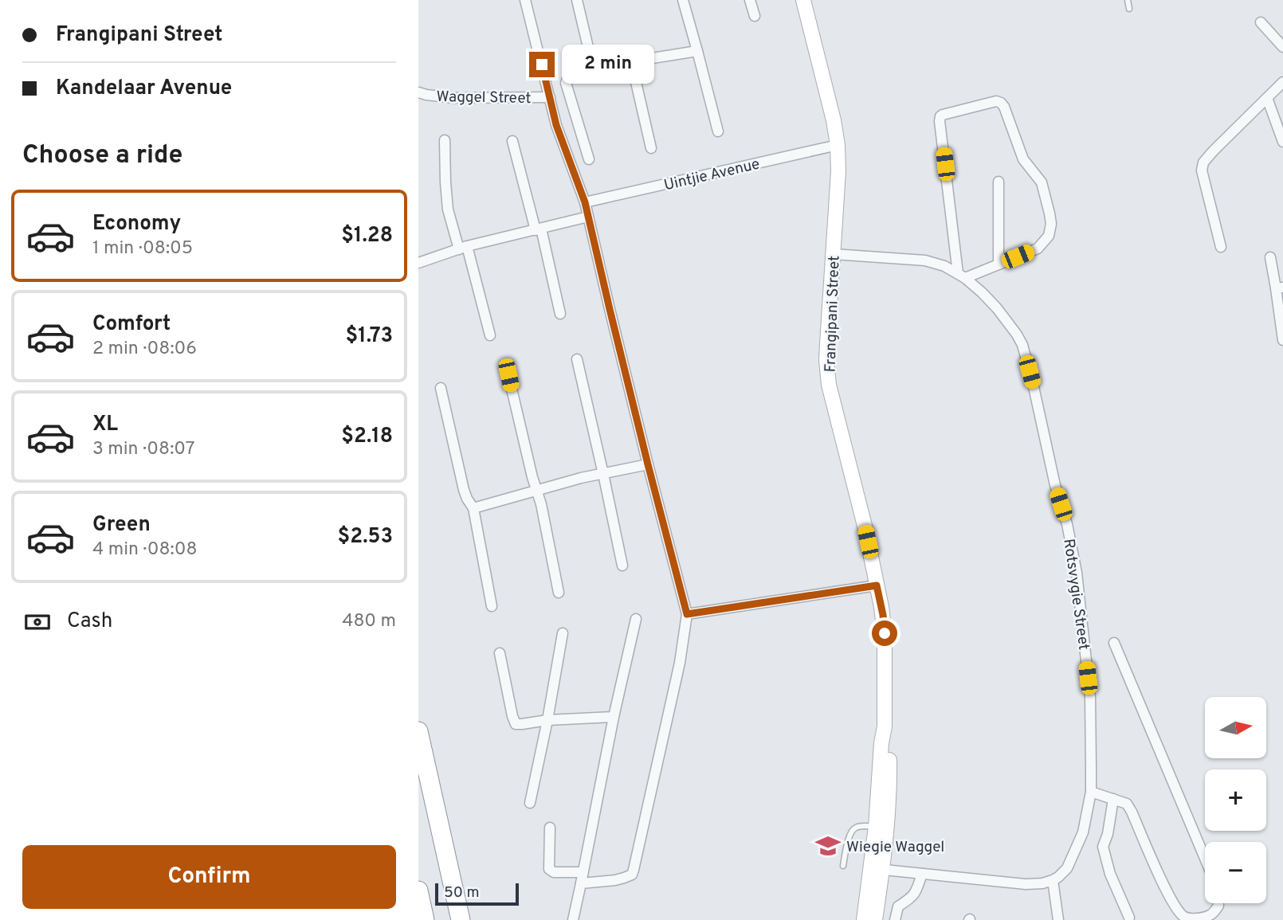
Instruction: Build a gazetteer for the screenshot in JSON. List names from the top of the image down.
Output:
{
  "streets": {
    "street": [
      "Waggel Street",
      "Uintjie Avenue",
      "Frangipani Street",
      "Rotsvygie Street"
    ]
  },
  "crossings": [
    ["Uintjie Avenue", "Frangipani Street"],
    ["Frangipani Street", "Rotsvygie Street"]
  ],
  "places": {
    "school or university": ["Wiegie Waggel"]
  },
  "scale_bar": "50 m",
  "north": "right",
  "page": {
    "banner": ["Frangipani Street", "Kandelaar Avenue"],
    "bubble": "2 min",
    "heading": "Choose a ride",
    "list": [
      {
        "name": "Economy",
        "note": "1 min · 08:05",
        "value": "$1.28"
      },
      {
        "name": "Comfort",
        "note": "2 min · 08:06",
        "value": "$1.73"
      },
      {
        "name": "XL",
        "note": "3 min · 08:07",
        "value": "$2.18"
      },
      {
        "name": "Green",
        "note": "4 min · 08:08",
        "value": "$2.53"
      }
    ],
    "pay": ["Cash", "480 m"],
    "map_buttons": ["+", "−"],
    "buttons": "Confirm",
    "scale": "50 m"
  }
}
